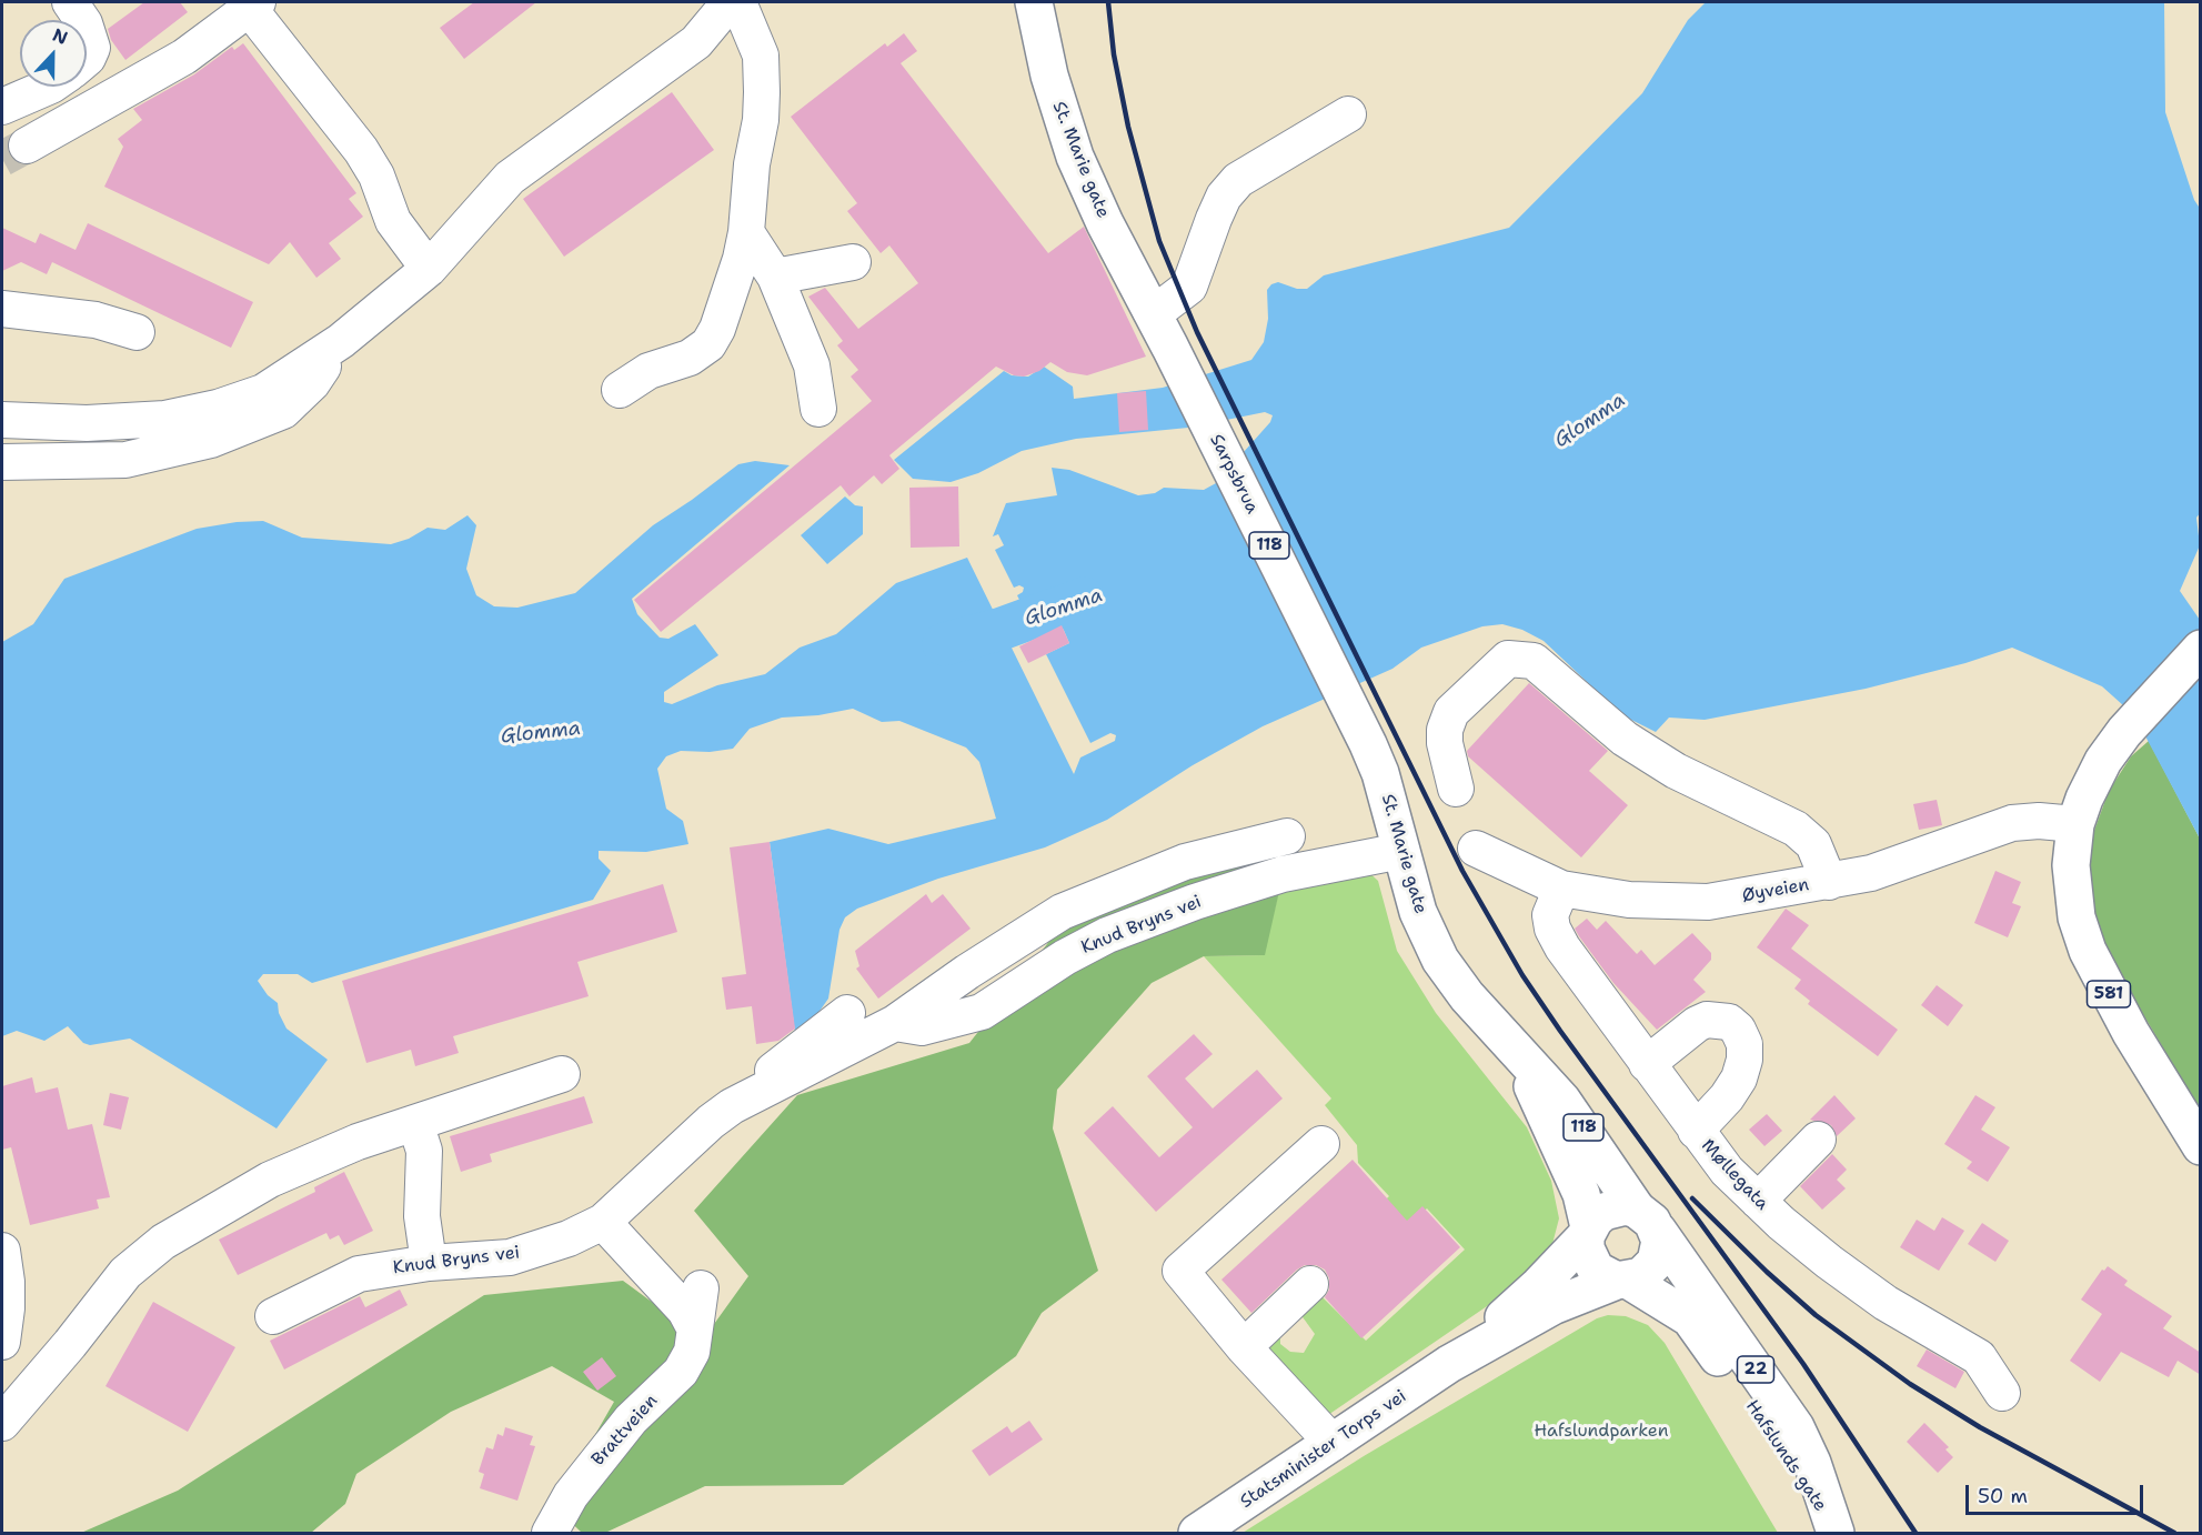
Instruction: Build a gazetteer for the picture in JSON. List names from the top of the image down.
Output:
{
  "streets": {
    "main road": [
      "St. Marie gate",
      "Sarpsbrua",
      "118",
      "581",
      "22",
      "Statsminister Torps vei",
      "Hafslunds gate"
    ],
    "street": [
      "Øyveien",
      "Knud Bryns vei",
      "Møllegata",
      "Brattveien"
    ]
  },
  "crossings": [
    ["St. Marie gate", "Sarpsbrua"],
    ["St. Marie gate", "Knud Bryns vei"],
    ["St. Marie gate", "22"],
    ["St. Marie gate", "Statsminister Torps vei"],
    ["St. Marie gate", "Hafslunds gate"],
    ["Øyveien", "581"],
    ["Øyveien", "Møllegata"],
    ["22", "Statsminister Torps vei"],
    ["22", "Hafslunds gate"],
    ["Statsminister Torps vei", "Hafslunds gate"]
  ],
  "water": ["Glomma"],
  "parks": ["Hafslundparken"],
  "scale_bar": "50 m",
  "north": "top"
}
